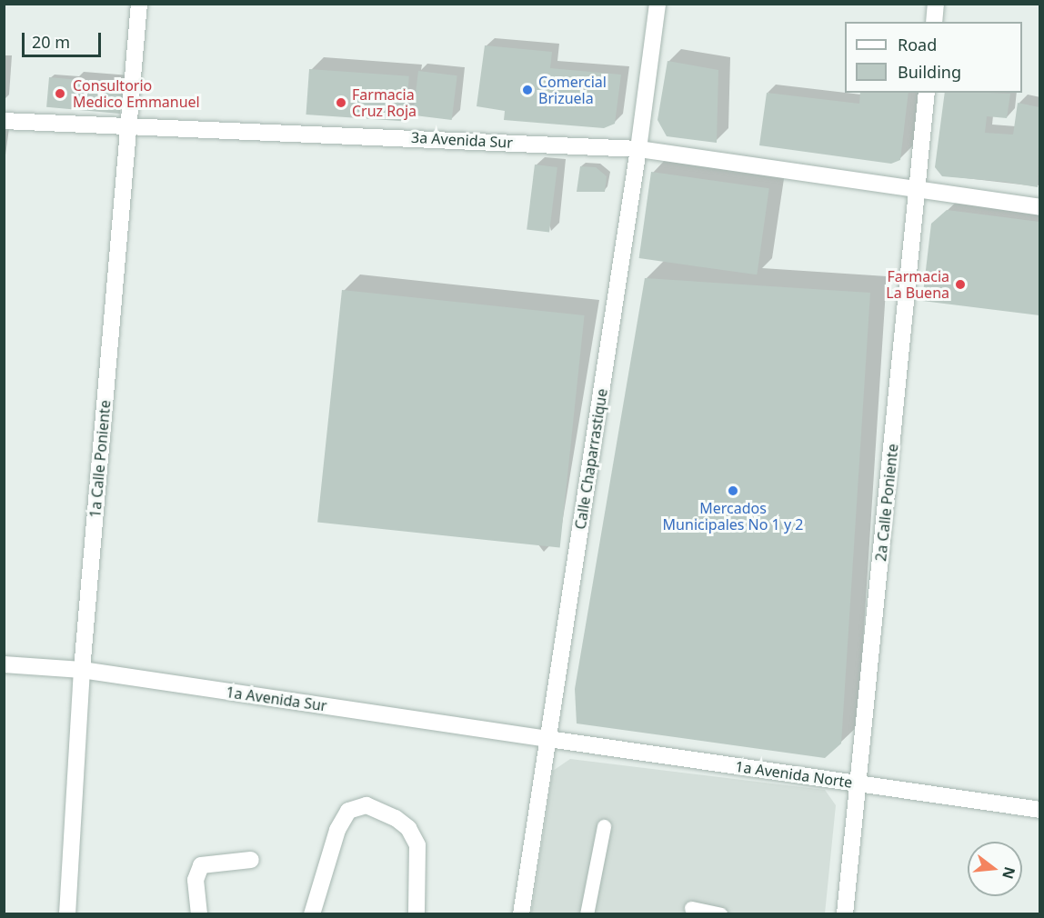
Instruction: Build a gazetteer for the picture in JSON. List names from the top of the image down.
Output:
{
  "streets": {
    "street": [
      "3a Avenida Sur",
      "1a Calle Poniente",
      "Calle Chaparrastique",
      "2a Calle Poniente",
      "1a Avenida Sur",
      "1a Avenida Norte"
    ]
  },
  "crossings": [
    ["3a Avenida Sur", "1a Calle Poniente"],
    ["3a Avenida Sur", "Calle Chaparrastique"],
    ["3a Avenida Sur", "2a Calle Poniente"],
    ["1a Calle Poniente", "1a Avenida Sur"],
    ["Calle Chaparrastique", "1a Avenida Sur"],
    ["Calle Chaparrastique", "1a Avenida Norte"],
    ["2a Calle Poniente", "1a Avenida Norte"],
    ["1a Avenida Sur", "1a Avenida Norte"]
  ],
  "places": [
    "Comercial Brizuela",
    "Consultorio Medico Emmanuel",
    "Farmacia Cruz Roja",
    "Farmacia La Buena",
    "Mercados Municipales No 1 y 2"
  ],
  "legend": ["Road", "Building"],
  "scale_bar": "20 m",
  "north": "right"
}
